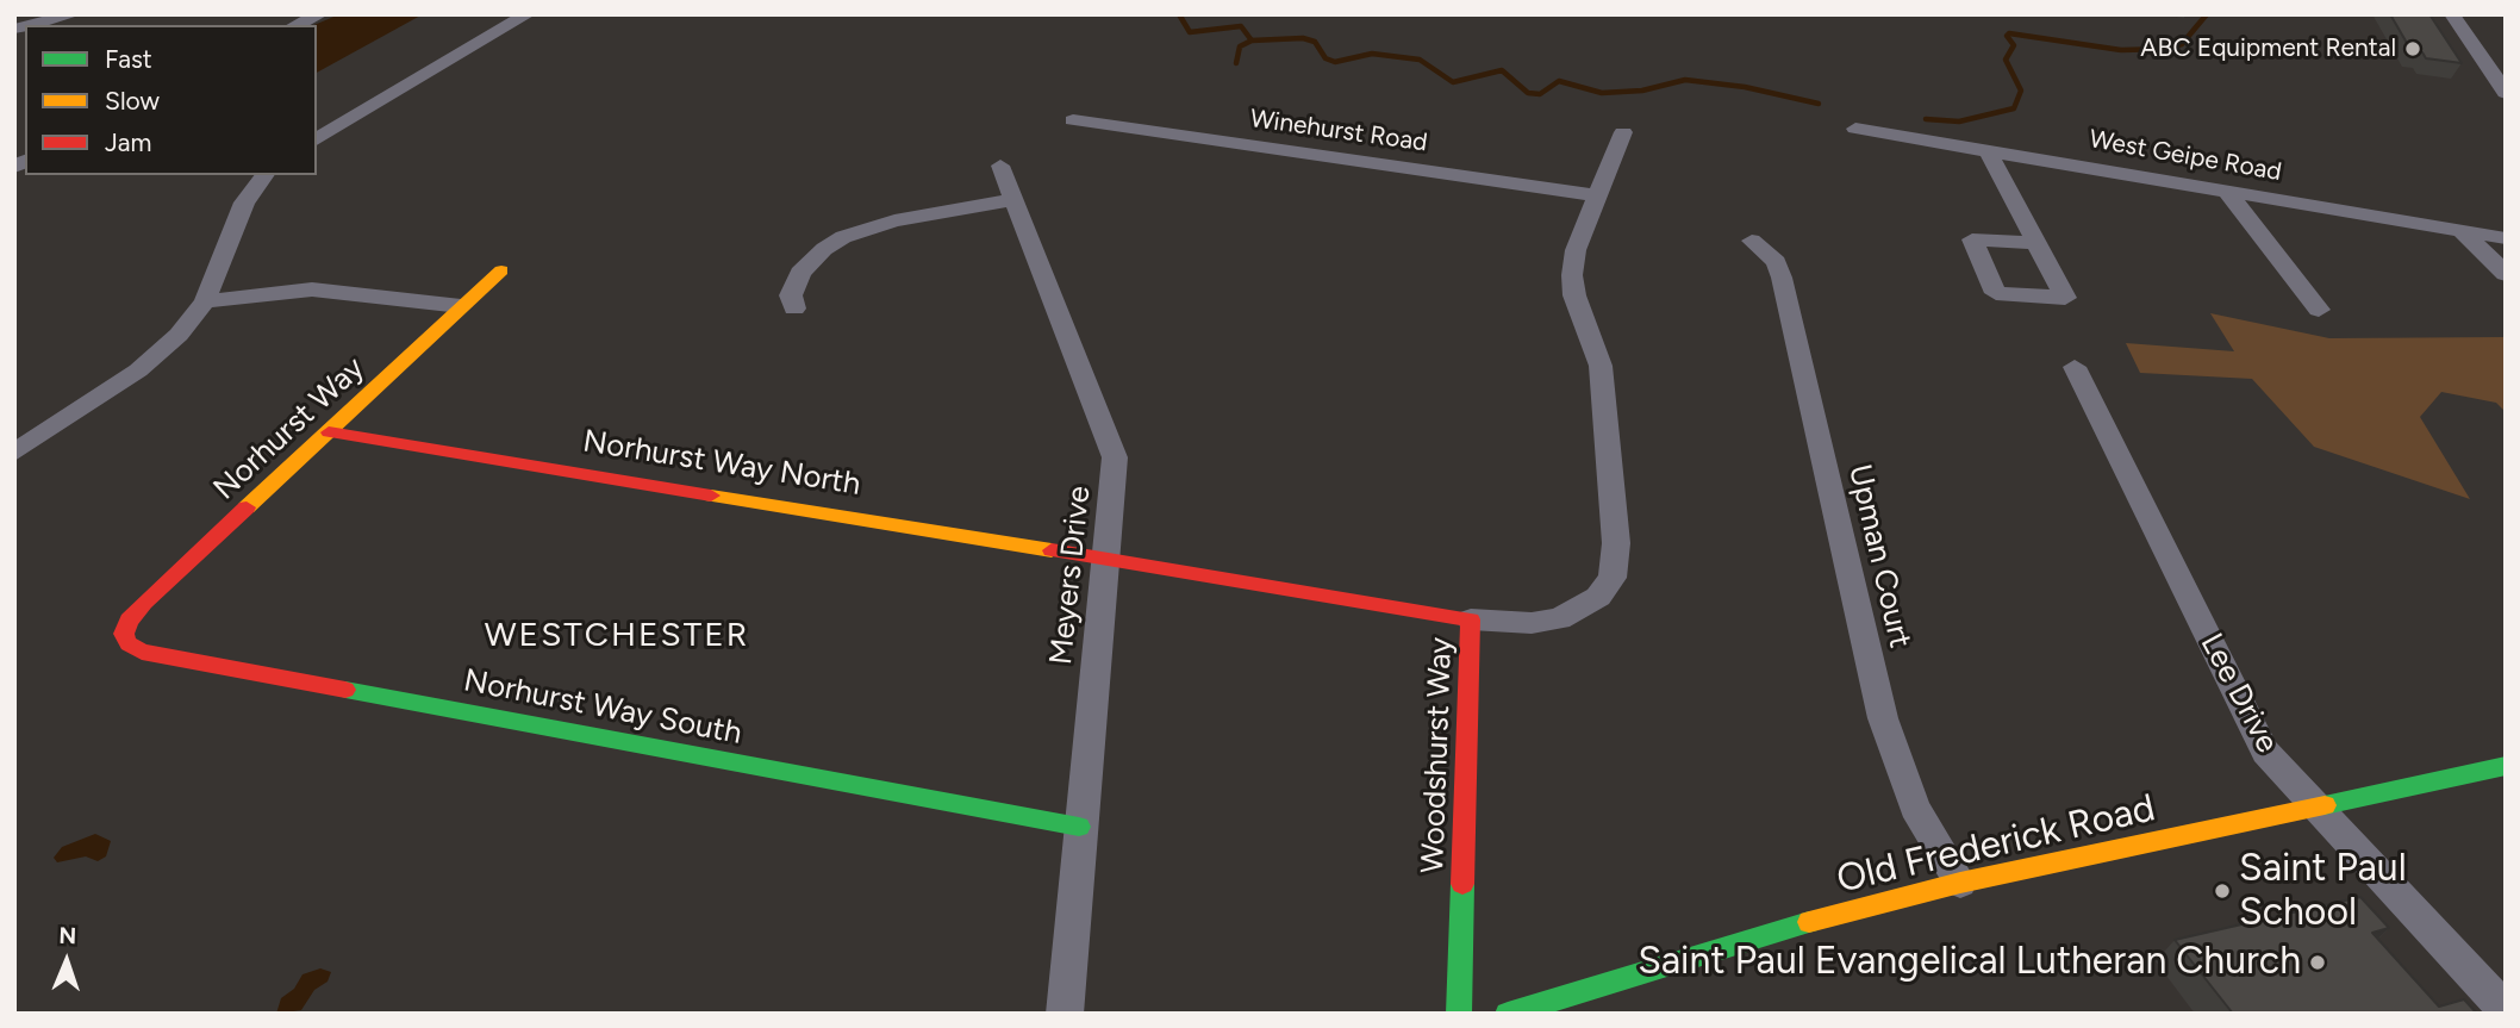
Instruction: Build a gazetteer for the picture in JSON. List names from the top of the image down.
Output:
{
  "streets": {
    "street": [
      "Winehurst Road",
      "West Geipe Road",
      "Norhurst Way",
      "Norhurst Way North",
      "Upman Court",
      "Meyers Drive",
      "Lee Drive",
      "Norhurst Way South",
      "Woodshurst Way",
      "Old Frederick Road"
    ]
  },
  "crossings": [
    ["Norhurst Way", "Norhurst Way North"],
    ["Norhurst Way", "Norhurst Way South"],
    ["Norhurst Way North", "Meyers Drive"],
    ["Norhurst Way North", "Woodshurst Way"],
    ["Upman Court", "Old Frederick Road"],
    ["Meyers Drive", "Norhurst Way South"],
    ["Meyers Drive", "Woodshurst Way"],
    ["Lee Drive", "Old Frederick Road"]
  ],
  "districts": ["WESTCHESTER"],
  "places": ["ABC Equipment Rental", "Saint Paul School", "Saint Paul Evangelical Lutheran Church"],
  "legend": ["Fast", "Slow", "Jam"],
  "north": "top"
}
